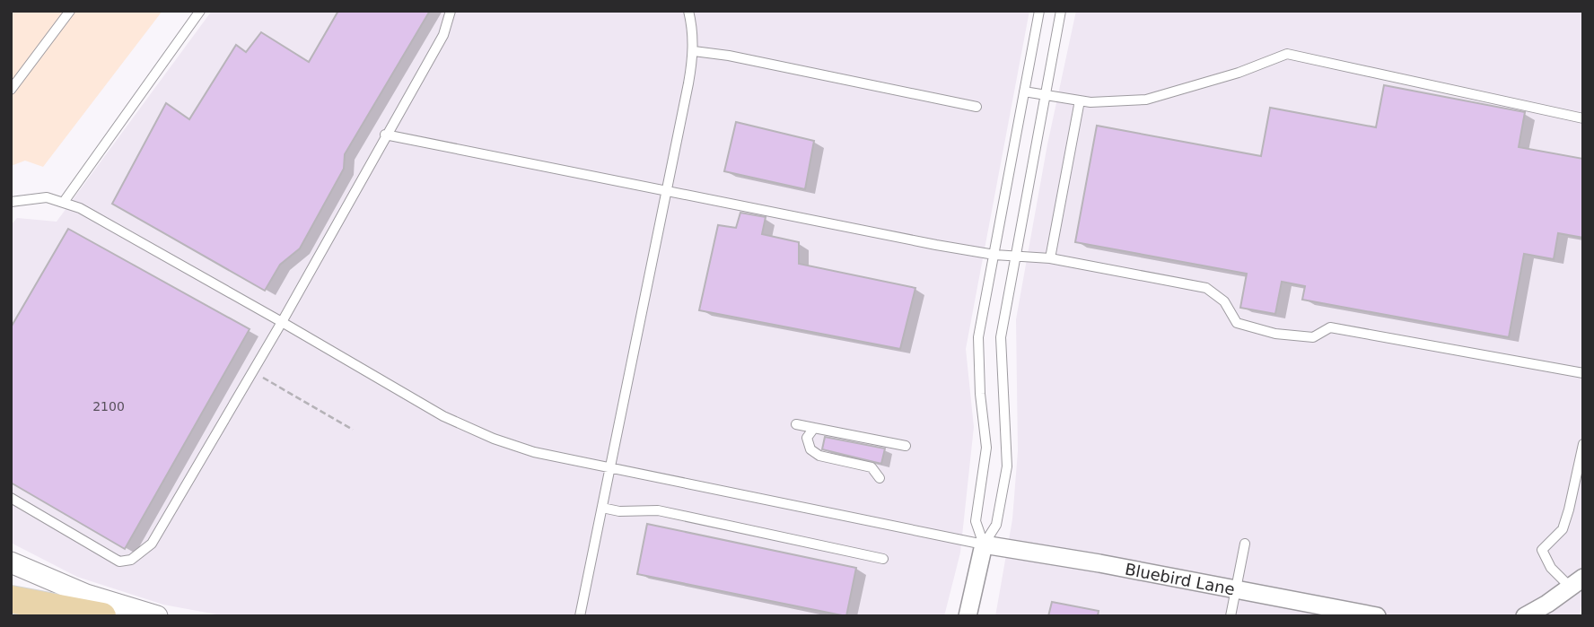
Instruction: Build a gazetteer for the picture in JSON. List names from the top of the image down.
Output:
{
  "streets": {
    "street": ["Bluebird Lane"]
  },
  "house_numbers": ["2100"]
}
